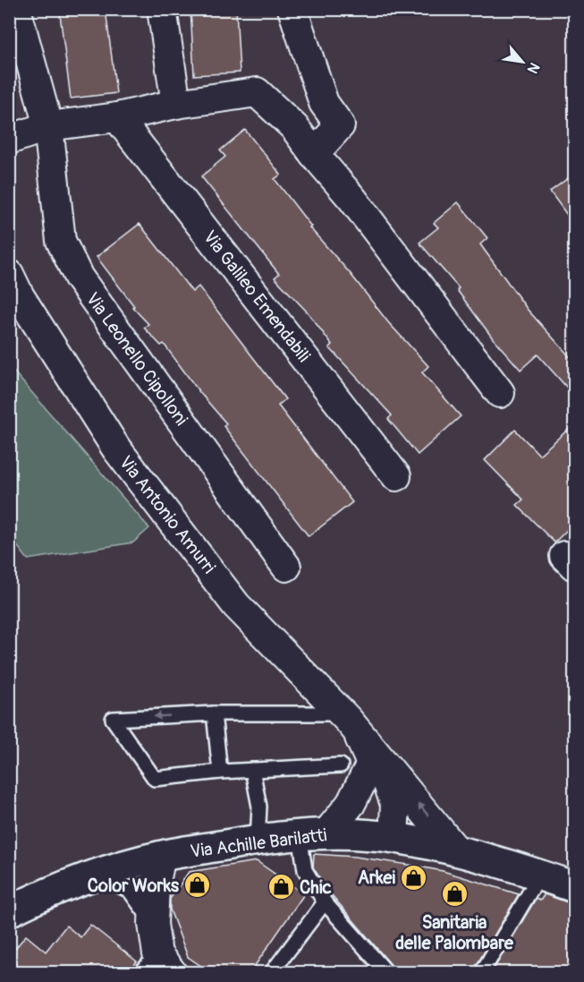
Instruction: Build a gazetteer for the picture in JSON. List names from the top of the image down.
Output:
{
  "streets": {
    "street": [
      "Via Galileo Emendabili",
      "Via Leonello Cipolloni",
      "Via Antonio Amurri",
      "Via Achille Barilatti"
    ]
  },
  "crossings": [
    ["Via Antonio Amurri", "Via Achille Barilatti"]
  ],
  "places": {
    "shop": [
      "Arkei",
      "Color Works",
      "Chic",
      "Sanitaria delle Palombare"
    ]
  },
  "north": "bottom right"
}
